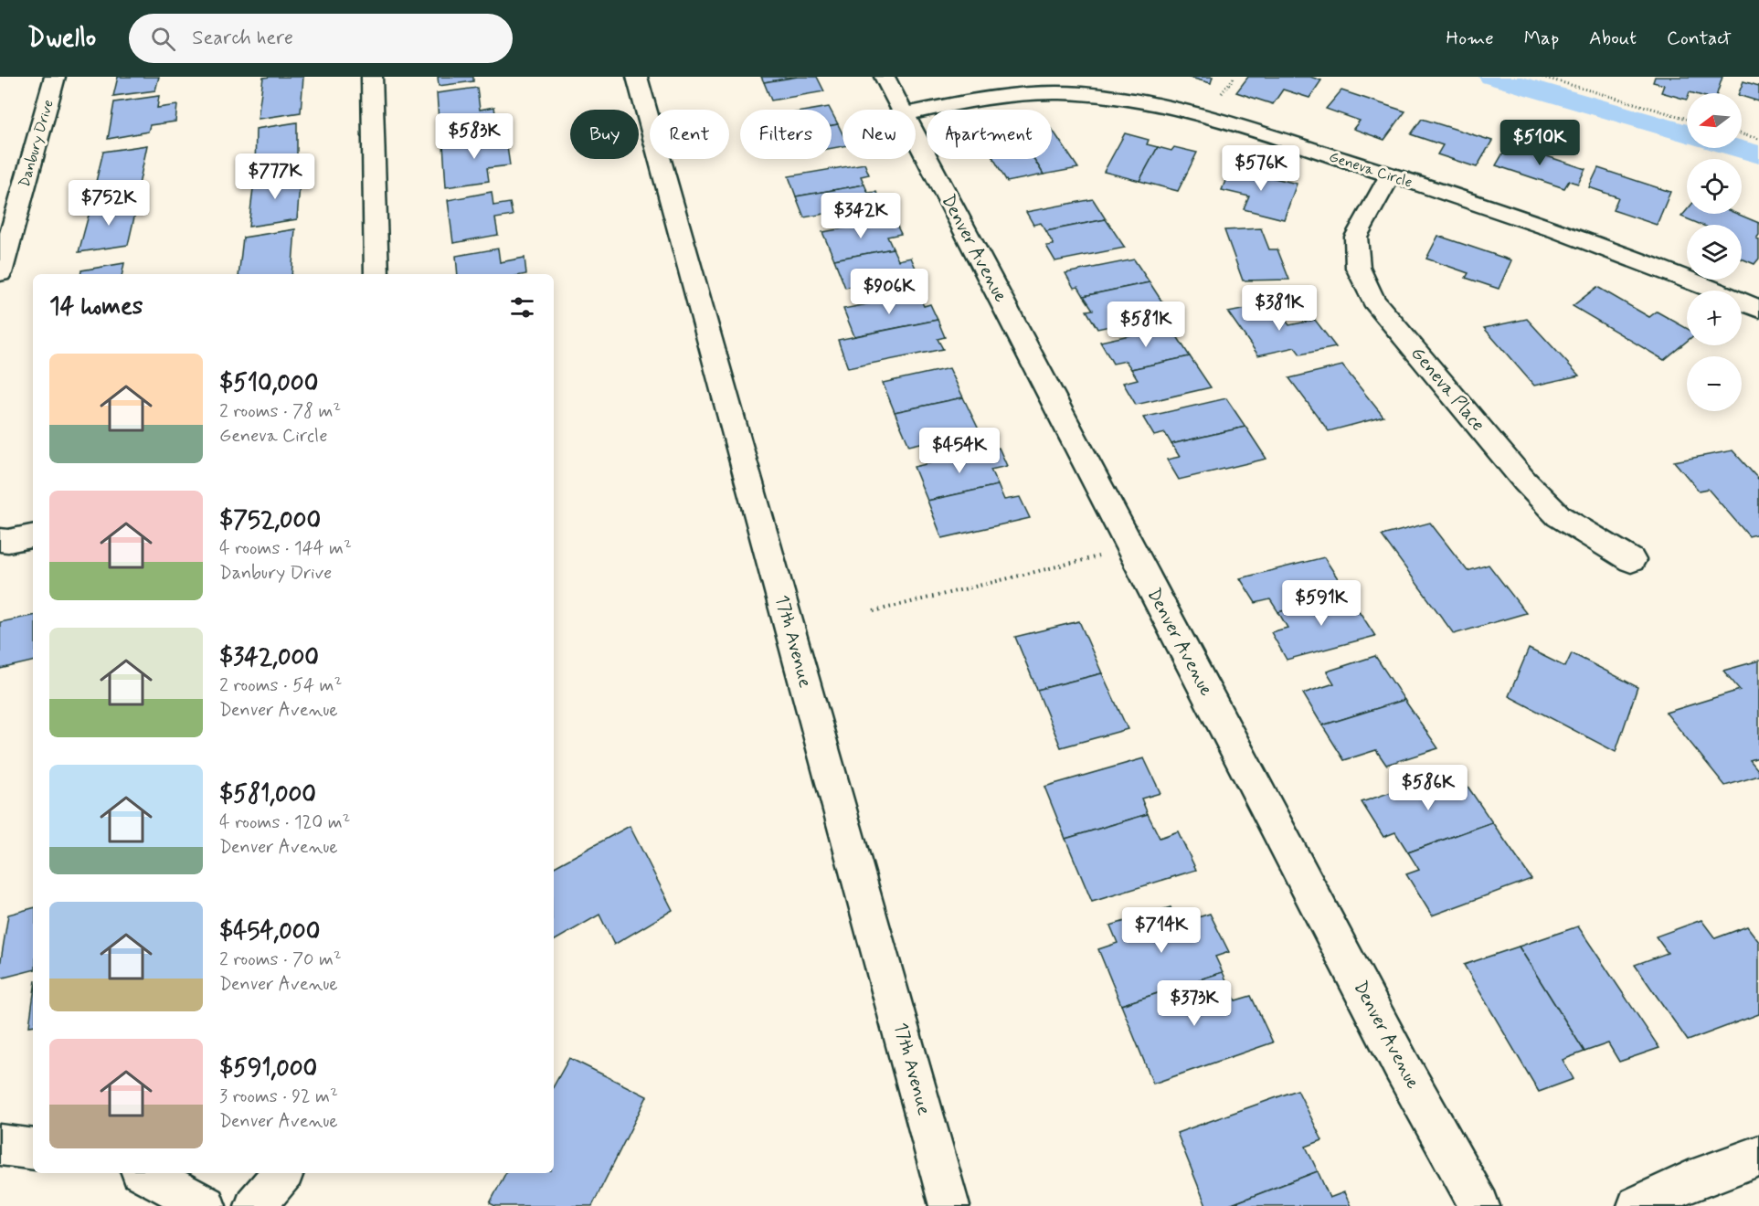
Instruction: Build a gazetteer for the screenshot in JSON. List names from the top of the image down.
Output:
{
  "streets": {
    "street": [
      "Danbury Drive",
      "Geneva Circle",
      "Denver Avenue",
      "Geneva Place",
      "17th Avenue"
    ]
  },
  "crossings": [
    ["Geneva Circle", "Geneva Place"]
  ],
  "north": "left",
  "page": {
    "header": "Dwello",
    "search": "Search here",
    "nav": [
      "Home",
      "Map",
      "About",
      "Contact"
    ],
    "map_buttons": ["+", "−"],
    "chip": [
      "Buy",
      "Rent",
      "Filters",
      "New",
      "Apartment"
    ],
    "price": [
      "$583K",
      "$510K",
      "$576K",
      "$777K",
      "$752K",
      "$342K",
      "$906K",
      "$381K",
      "$581K",
      "$454K",
      "$591K",
      "$586K",
      "$714K",
      "$373K"
    ],
    "heading": "14 homes",
    "list": [
      {
        "name": "$510,000",
        "note": "2 rooms · 78 m² · Geneva Circle"
      },
      {
        "name": "$752,000",
        "note": "4 rooms · 144 m² · Danbury Drive"
      },
      {
        "name": "$342,000",
        "note": "2 rooms · 54 m² · Denver Avenue"
      },
      {
        "name": "$581,000",
        "note": "4 rooms · 120 m² · Denver Avenue"
      },
      {
        "name": "$454,000",
        "note": "2 rooms · 70 m² · Denver Avenue"
      },
      {
        "name": "$591,000",
        "note": "3 rooms · 92 m² · Denver Avenue"
      }
    ]
  }
}
